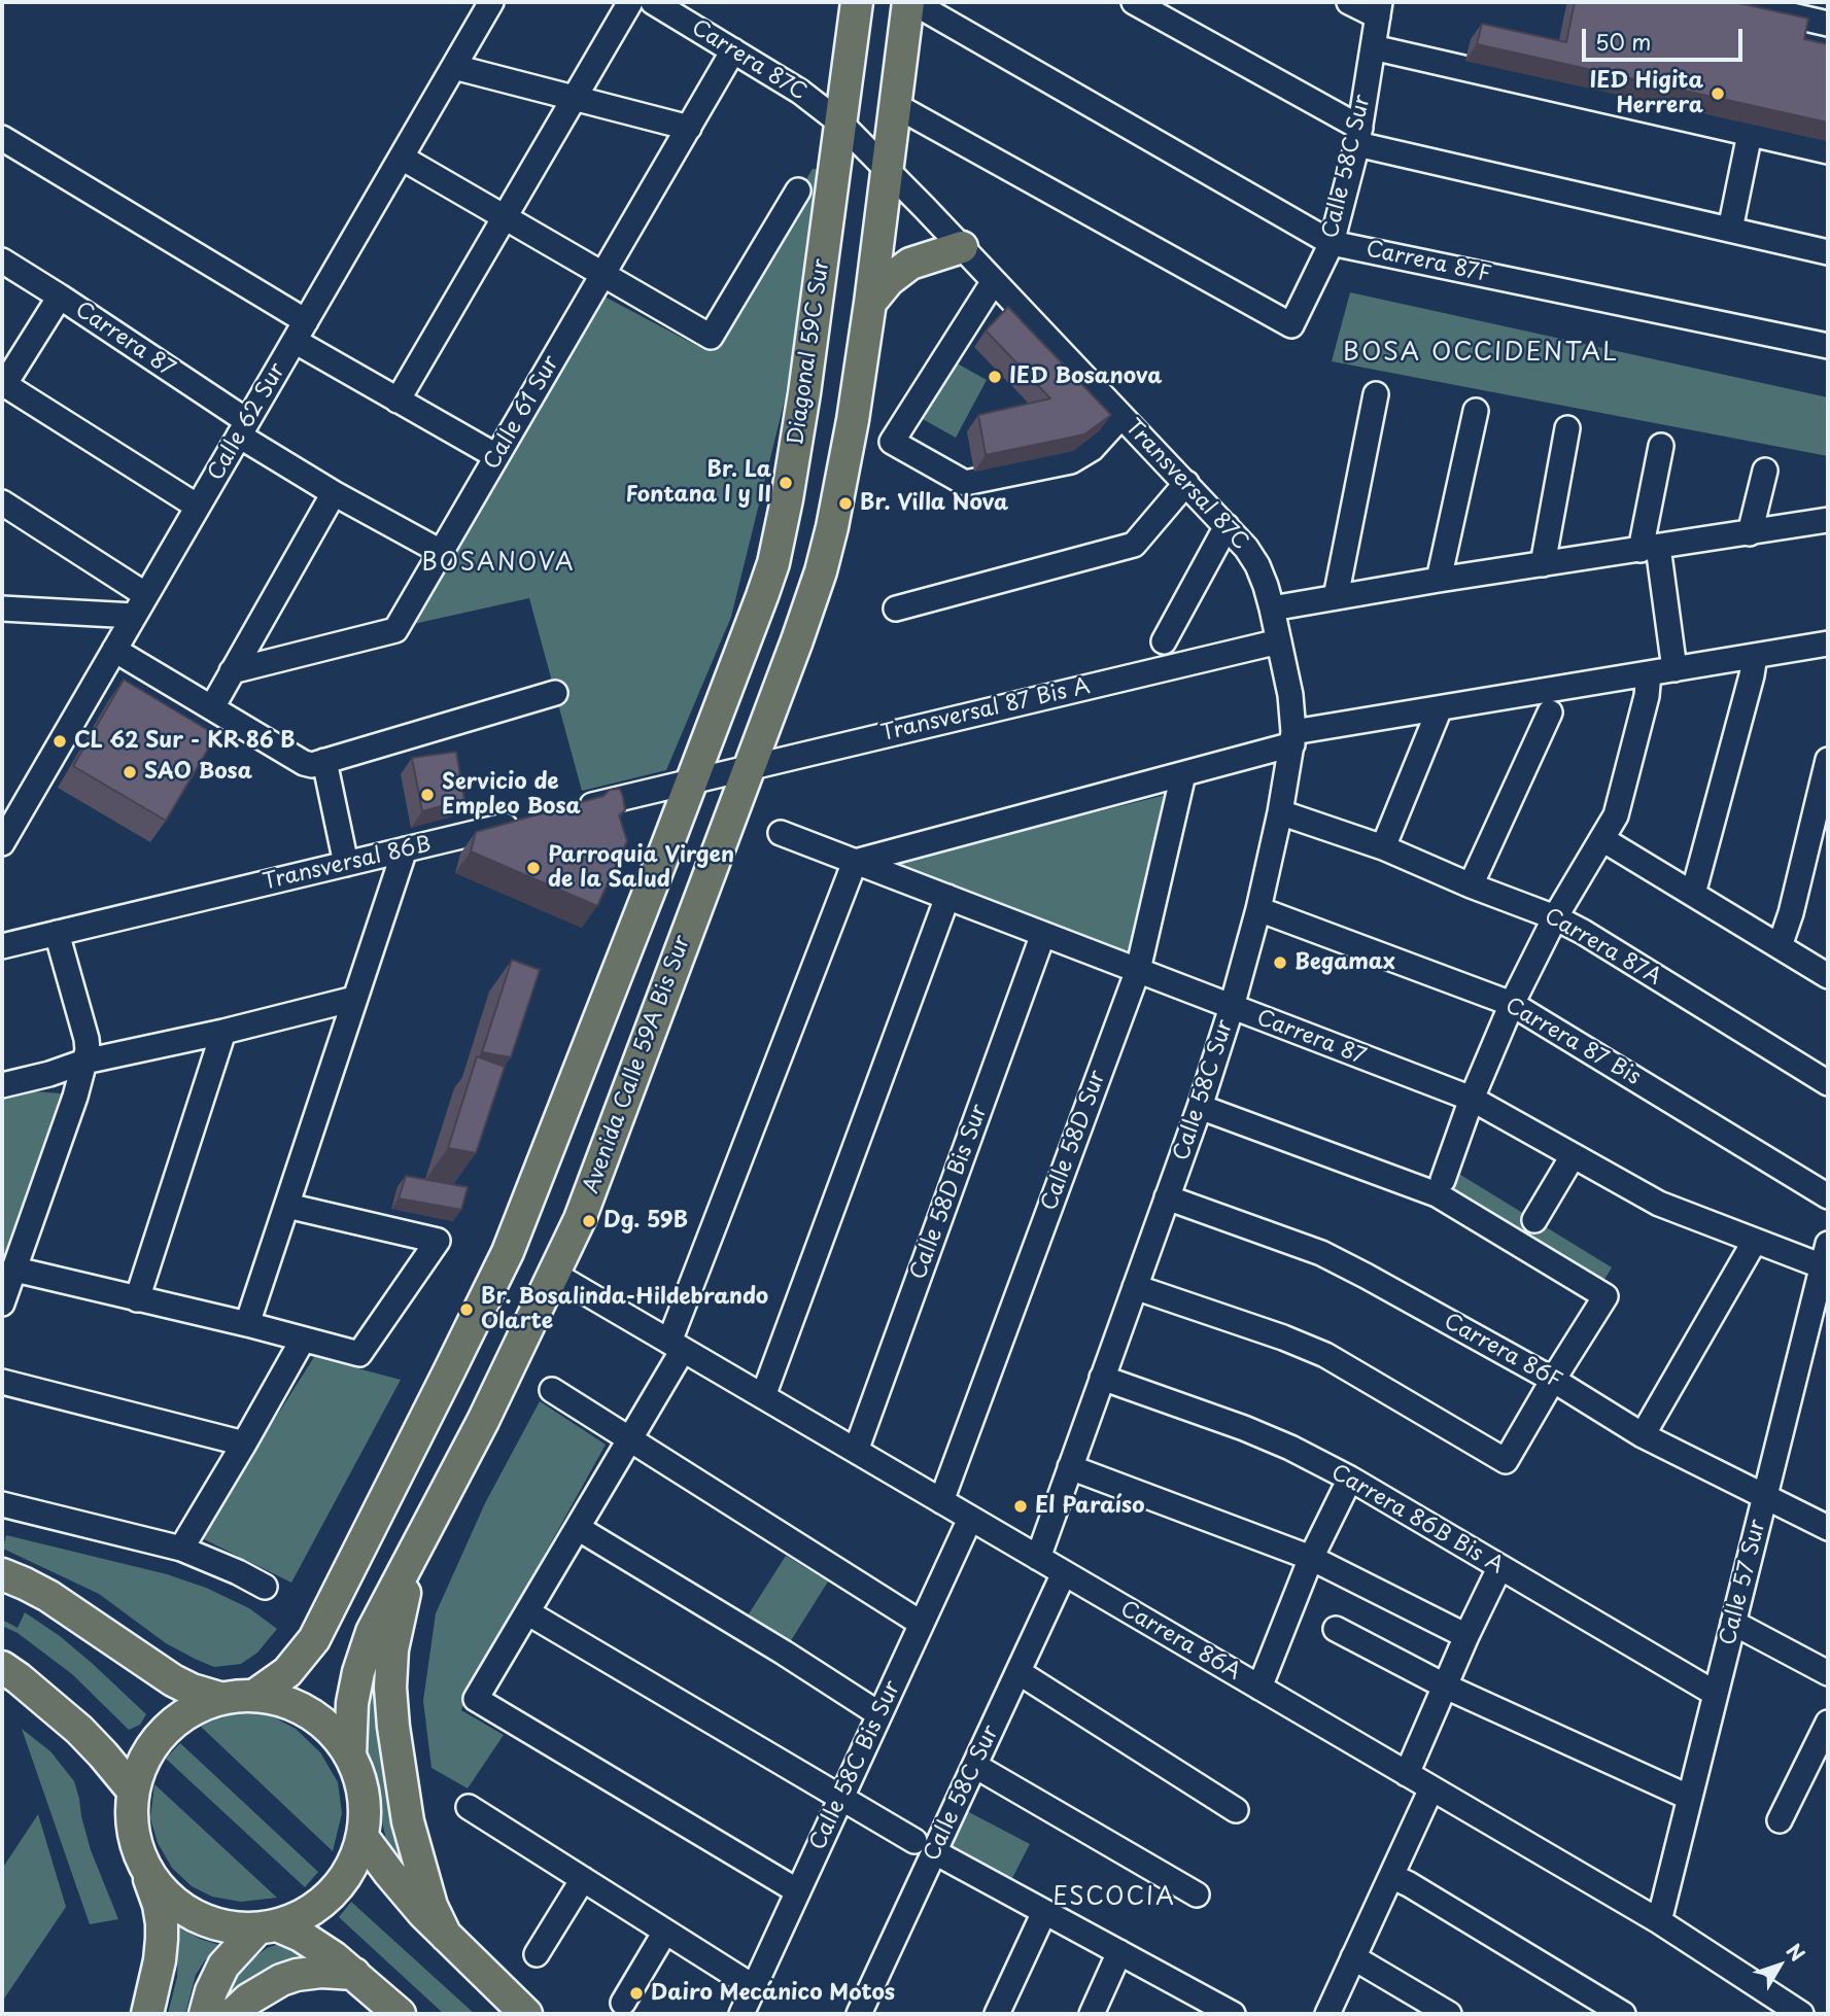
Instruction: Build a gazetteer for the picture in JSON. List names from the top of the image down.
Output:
{
  "streets": {
    "main road": ["Diagonal 59C Sur", "Avenida Calle 59A Bis Sur"],
    "street": [
      "Carrera 87C",
      "Calle 58C Sur",
      "Carrera 87F",
      "Carrera 87",
      "Calle 61 Sur",
      "Calle 62 Sur",
      "Transversal 87C",
      "Transversal 87 Bis A",
      "Transversal 86B",
      "Carrera 87A",
      "Carrera 87 Bis",
      "Calle 58D Sur",
      "Calle 58D Bis Sur",
      "Carrera 86F",
      "Carrera 86B Bis A",
      "Calle 57 Sur",
      "Carrera 86A",
      "Calle 58C Bis Sur"
    ]
  },
  "crossings": [
    ["Carrera 87C", "Diagonal 59C Sur"],
    ["Carrera 87C", "Calle 61 Sur"],
    ["Carrera 87C", "Transversal 87C"],
    ["Calle 58C Sur", "Carrera 87F"],
    ["Calle 58C Sur", "Carrera 87"],
    ["Calle 58C Sur", "Transversal 87C"],
    ["Calle 58C Sur", "Transversal 87 Bis A"],
    ["Calle 58C Sur", "Carrera 87A"],
    ["Calle 58C Sur", "Carrera 87 Bis"],
    ["Calle 58C Sur", "Carrera 86F"],
    ["Calle 58C Sur", "Carrera 86B Bis A"],
    ["Calle 58C Sur", "Carrera 86A"],
    ["Carrera 87", "Calle 61 Sur"],
    ["Carrera 87", "Calle 62 Sur"],
    ["Carrera 87", "Calle 58D Sur"],
    ["Carrera 87", "Calle 58D Bis Sur"],
    ["Carrera 87", "Calle 57 Sur"],
    ["Diagonal 59C Sur", "Transversal 87C"],
    ["Diagonal 59C Sur", "Transversal 87 Bis A"],
    ["Transversal 87 Bis A", "Avenida Calle 59A Bis Sur"],
    ["Avenida Calle 59A Bis Sur", "Carrera 86A"],
    ["Calle 58D Sur", "Carrera 86A"],
    ["Calle 58D Bis Sur", "Carrera 86A"],
    ["Carrera 86F", "Calle 57 Sur"],
    ["Carrera 86B Bis A", "Calle 57 Sur"],
    ["Calle 57 Sur", "Carrera 86A"],
    ["Carrera 86A", "Calle 58C Bis Sur"]
  ],
  "districts": ["BOSA OCCIDENTAL", "BOSANOVA", "ESCOCIA"],
  "places": [
    "IED Higita Herrera",
    "IED Bosanova",
    "Br. La Fontana I y II",
    "Br. Villa Nova",
    "CL 62 Sur - KR 86 B",
    "SAO Bosa",
    "Servicio de Empleo Bosa",
    "Parroquia Virgen de la Salud",
    "Begamax",
    "Dg. 59B",
    "Br. Bosalinda-Hildebrando Olarte",
    "El Paraíso",
    "Dairo Mecánico Motos"
  ],
  "scale_bar": "50 m",
  "north": "top right"
}
